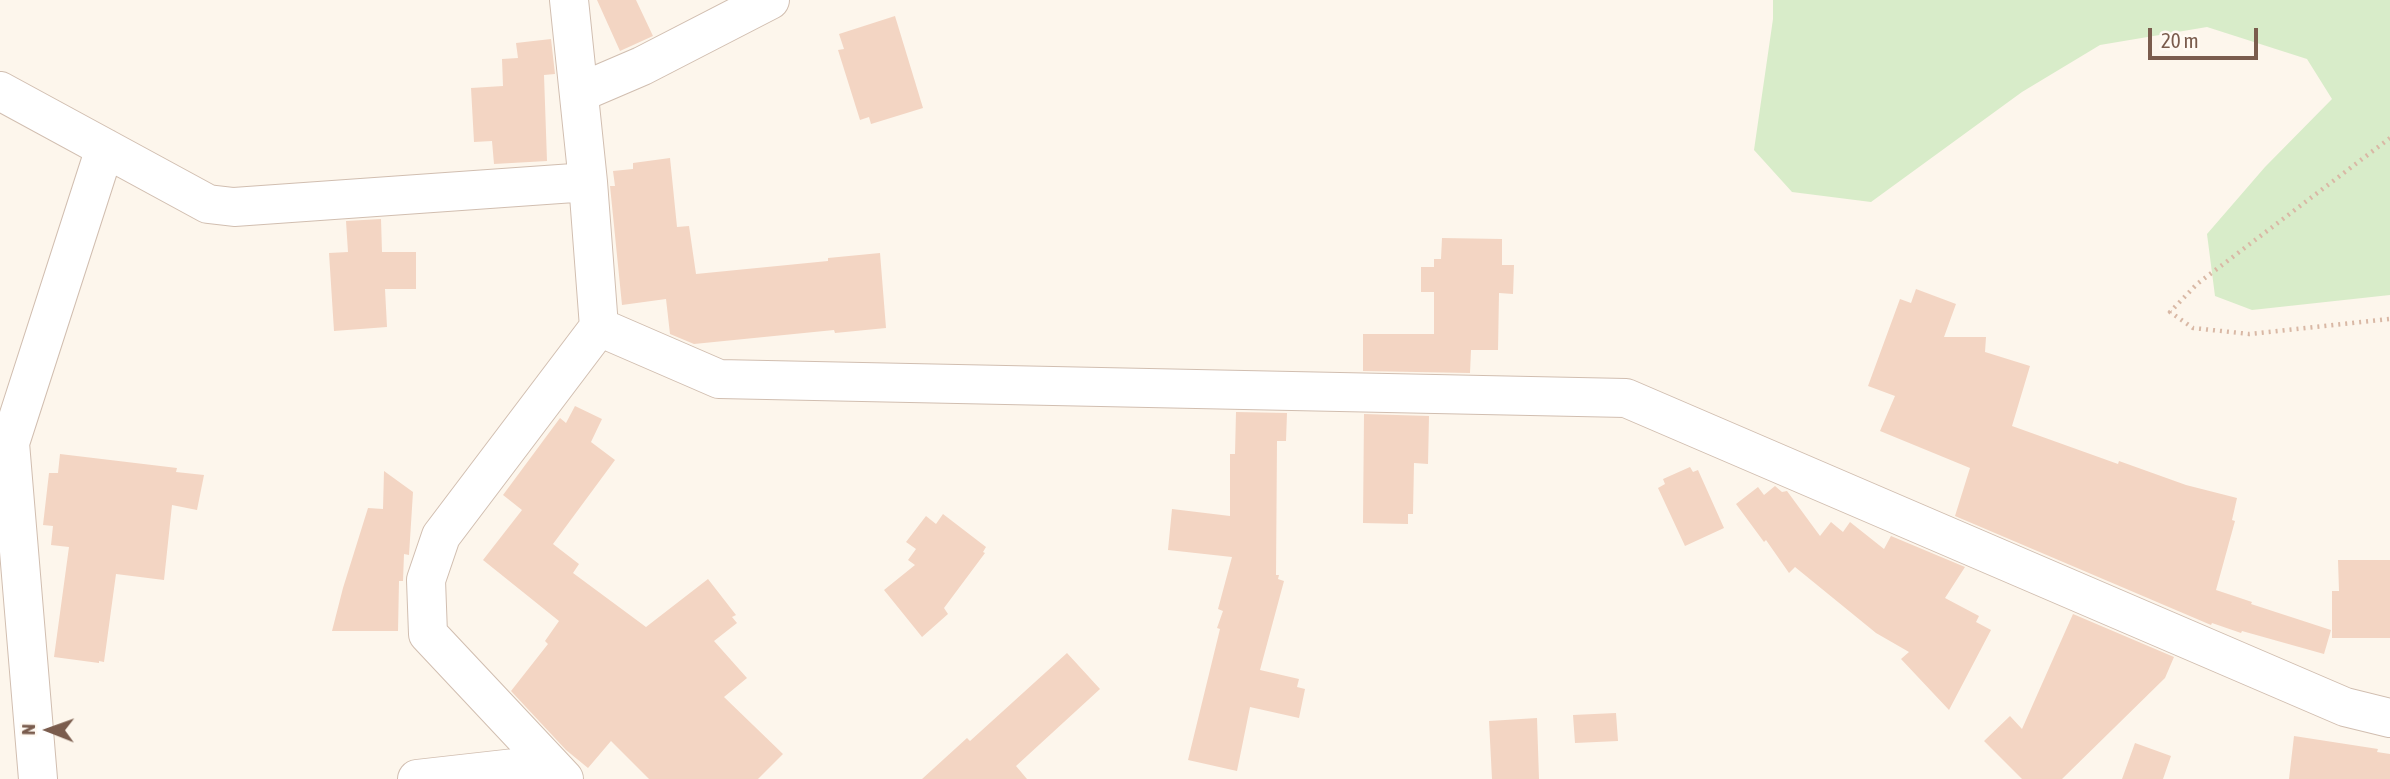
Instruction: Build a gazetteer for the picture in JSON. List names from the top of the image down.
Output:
{
  "scale_bar": "20 m",
  "north": "left"
}
